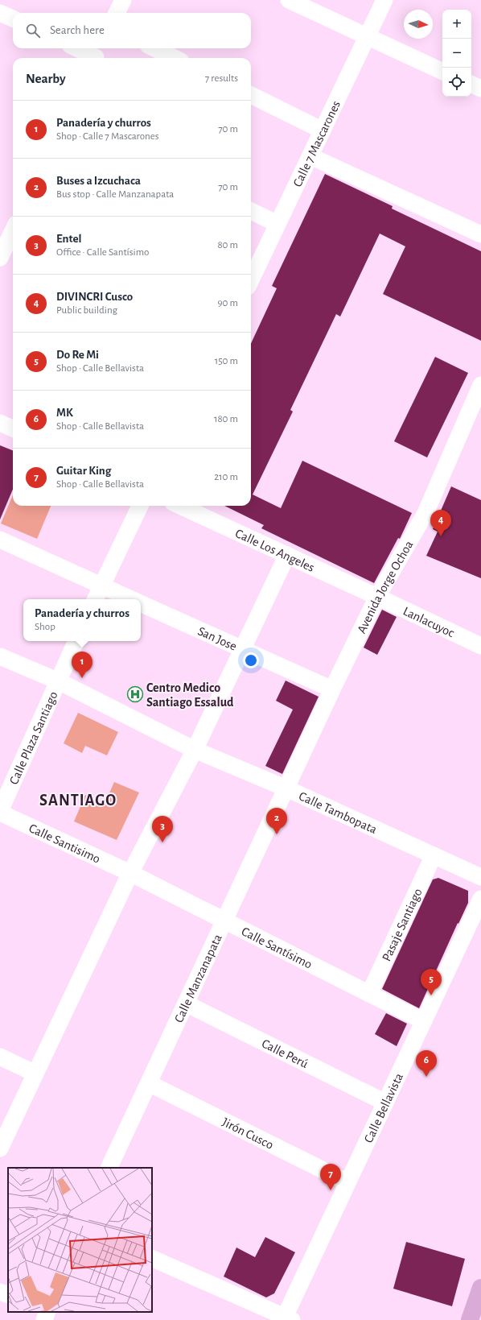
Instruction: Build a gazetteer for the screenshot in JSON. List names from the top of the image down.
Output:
{
  "streets": {
    "street": [
      "Calle 7 Mascarones",
      "Calle Los Angeles",
      "Avenida Jorge Ochoa",
      "Lanlacuyoc",
      "San Jose",
      "Calle Plaza Santiago",
      "Calle Tambopata",
      "Calle Santisimo",
      "Pasaje Santiago",
      "Calle Santísimo",
      "Calle Manzanapata",
      "Calle Perú",
      "Calle Bellavista",
      "Jirón Cusco"
    ]
  },
  "crossings": [
    ["Calle Los Angeles", "Avenida Jorge Ochoa"],
    ["Calle Los Angeles", "Lanlacuyoc"],
    ["Avenida Jorge Ochoa", "Lanlacuyoc"],
    ["Avenida Jorge Ochoa", "San Jose"],
    ["Avenida Jorge Ochoa", "Calle Tambopata"],
    ["Avenida Jorge Ochoa", "Calle Manzanapata"],
    ["Calle Plaza Santiago", "Calle Tambopata"],
    ["Calle Plaza Santiago", "Calle Santisimo"],
    ["Calle Tambopata", "Pasaje Santiago"],
    ["Calle Tambopata", "Calle Manzanapata"],
    ["Calle Santisimo", "Calle Santísimo"],
    ["Pasaje Santiago", "Calle Santísimo"],
    ["Calle Santísimo", "Calle Manzanapata"],
    ["Calle Santísimo", "Calle Bellavista"],
    ["Calle Manzanapata", "Calle Perú"],
    ["Calle Manzanapata", "Jirón Cusco"],
    ["Calle Perú", "Calle Bellavista"],
    ["Calle Bellavista", "Jirón Cusco"]
  ],
  "districts": ["SANTIAGO"],
  "places": {
    "hospital": ["Centro Medico Santiago Essalud"]
  },
  "north": "right",
  "page": {
    "map_buttons": ["+", "−"],
    "search": "Search here",
    "heading": ["Nearby", "7 results"],
    "list": [
      {
        "mark": "1",
        "name": "Panadería y churros",
        "note": "Shop · Calle 7 Mascarones",
        "value": "70 m"
      },
      {
        "mark": "2",
        "name": "Buses a Izcuchaca",
        "note": "Bus stop · Calle Manzanapata",
        "value": "70 m"
      },
      {
        "mark": "3",
        "name": "Entel",
        "note": "Office · Calle Santísimo",
        "value": "80 m"
      },
      {
        "mark": "4",
        "name": "DIVINCRI Cusco",
        "note": "Public building",
        "value": "90 m"
      },
      {
        "mark": "5",
        "name": "Do Re Mi",
        "note": "Shop · Calle Bellavista",
        "value": "150 m"
      },
      {
        "mark": "6",
        "name": "MK",
        "note": "Shop · Calle Bellavista",
        "value": "180 m"
      },
      {
        "mark": "7",
        "name": "Guitar King",
        "note": "Shop · Calle Bellavista",
        "value": "210 m"
      }
    ],
    "pins": [
      "4",
      "1",
      "2",
      "3",
      "5",
      "6",
      "7"
    ],
    "popup": ["Panadería y churros", "Shop"]
  }
}
